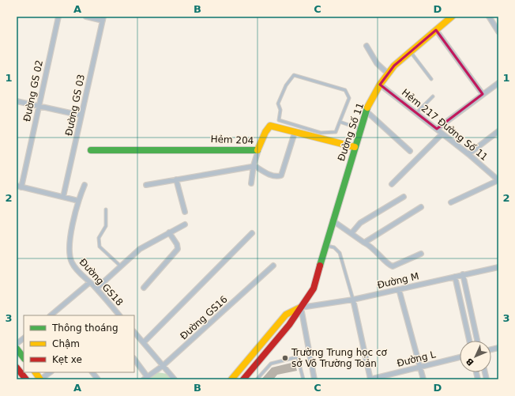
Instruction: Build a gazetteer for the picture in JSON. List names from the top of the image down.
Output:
{
  "streets": {
    "main road": ["Đường Số 11", "Hẻm 204"],
    "street": [
      "Đường GS 02",
      "Đường GS 03",
      "Hẻm 217 Đường Số 11",
      "Đường M",
      "Đường GS18",
      "Đường GS16",
      "Đường L"
    ]
  },
  "crossings": [
    ["Hẻm 217 Đường Số 11", "Đường Số 11"],
    ["Đường Số 11", "Hẻm 204"]
  ],
  "places": ["Trường Trung học cơ sở Võ Trường Toản"],
  "legend": ["Thông thoáng", "Chậm", "Kẹt xe"],
  "north": "bottom left",
  "grid": {
    "columns": [
      "A",
      "B",
      "C",
      "D"
    ],
    "rows": ["1", "2", "3"]
  }
}
